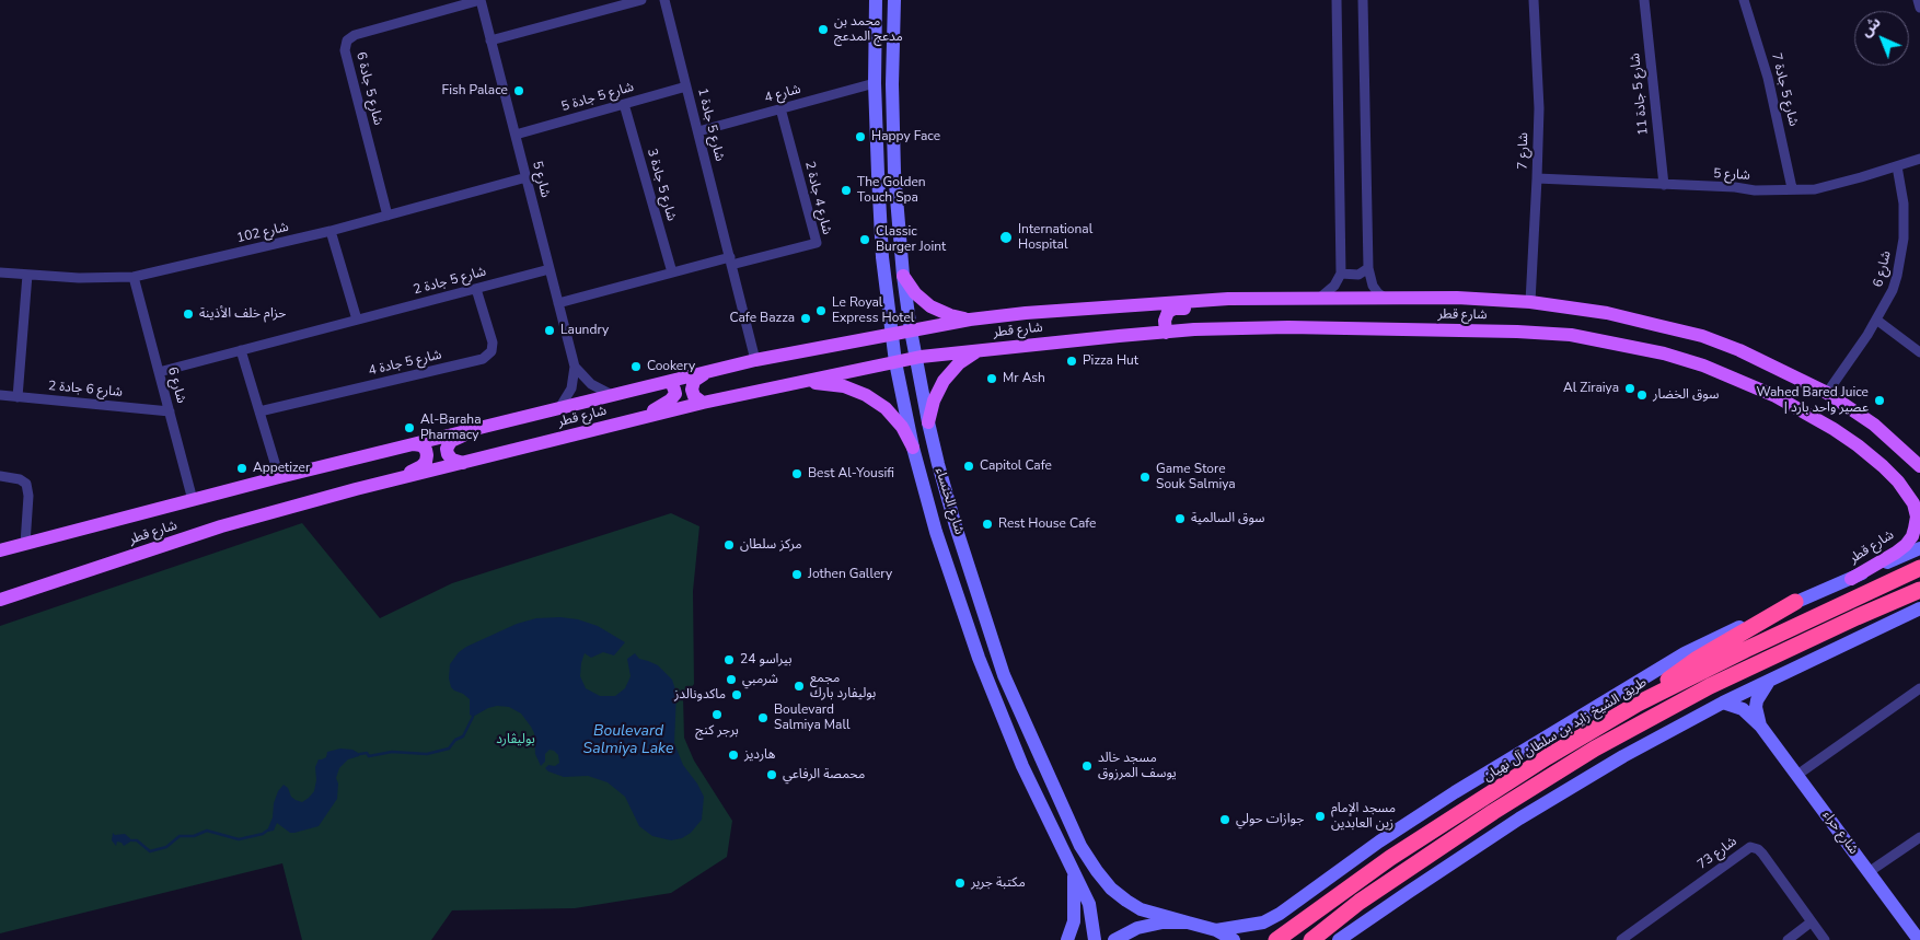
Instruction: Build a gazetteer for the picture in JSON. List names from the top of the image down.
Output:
{
  "streets": {
    "highway": ["طريق الشيخ زايد بن سلطان آل نهيان"],
    "main road": ["شارع قطر", "شارع الخنساء", "شارع حراء"],
    "street": [
      "شارع 5 جادة 6",
      "شارع 5 جادة 7",
      "شارع 4",
      "شارع 5 جادة 11",
      "شارع 5 جادة 5",
      "شارع 5 جادة 1",
      "شارع 7",
      "شارع 5",
      "شارع 5 جادة 3",
      "شارع 4 جادة 2",
      "شارع 102",
      "شارع 6",
      "شارع 5 جادة 2",
      "شارع 5 جادة 4",
      "شارع 6 جادة 2",
      "شارع 73"
    ]
  },
  "crossings": [
    ["شارع 5 جادة 6", "شارع 5"],
    ["شارع 5 جادة 6", "شارع 102"],
    ["شارع 5 جادة 7", "شارع 5"],
    ["شارع 4", "شارع 5 جادة 1"],
    ["شارع 4", "شارع 4 جادة 2"],
    ["شارع 4", "شارع الخنساء"],
    ["شارع 5 جادة 11", "شارع 5"],
    ["شارع 5 جادة 5", "شارع 5 جادة 1"],
    ["شارع 5 جادة 5", "شارع 5"],
    ["شارع 5 جادة 5", "شارع 5 جادة 3"],
    ["شارع 5 جادة 1", "شارع 4 جادة 2"],
    ["شارع 5 جادة 1", "شارع قطر"],
    ["شارع 7", "شارع 5"],
    ["شارع 7", "شارع قطر"],
    ["شارع 5", "شارع 102"],
    ["شارع 5", "شارع 6"],
    ["شارع 5", "شارع 5 جادة 2"],
    ["شارع 5", "شارع قطر"],
    ["شارع 102", "شارع 6"],
    ["شارع 6", "شارع 5 جادة 2"],
    ["شارع 6", "شارع قطر"],
    ["شارع 6", "شارع 6 جادة 2"],
    ["شارع 5 جادة 2", "شارع 5 جادة 4"],
    ["شارع قطر", "شارع الخنساء"]
  ],
  "water": ["Boulevard Salmiya Lake"],
  "parks": ["بوليڤارد"],
  "places": [
    "محمد بن مدعج المدعج",
    "Fish Palace",
    "Happy Face",
    "The Golden Touch Spa",
    "International Hospital",
    "Classic Burger Joint",
    "Le Royal Express Hotel",
    "حزام خلف الأذينة",
    "Cafe Bazza",
    "Laundry",
    "Pizza Hut",
    "Cookery",
    "Mr Ash",
    "Al Ziraiya",
    "سوق الخضار",
    "Wahed Bared Juice | عصير واحد بارد",
    "Al-Baraha Pharmacy",
    "Capitol Cafe",
    "Appetizer",
    "Best Al-Yousifi",
    "Game Store Souk Salmiya",
    "سوق السالمية",
    "Rest House Cafe",
    "مركز سلطان",
    "Jothen Gallery",
    "24 بيراسو",
    "شرمبي",
    "مجمع بوليفارد بارك",
    "ماكدونالدز",
    "برجر كنج",
    "Boulevard Salmiya Mall",
    "هارديز",
    "مسجد خالد يوسف المرزوق",
    "محمصة الرفاعي",
    "مسجد الإمام زين العابدين",
    "جوازات حولي",
    "مكتبة جرير"
  ],
  "north": "top left"
}
